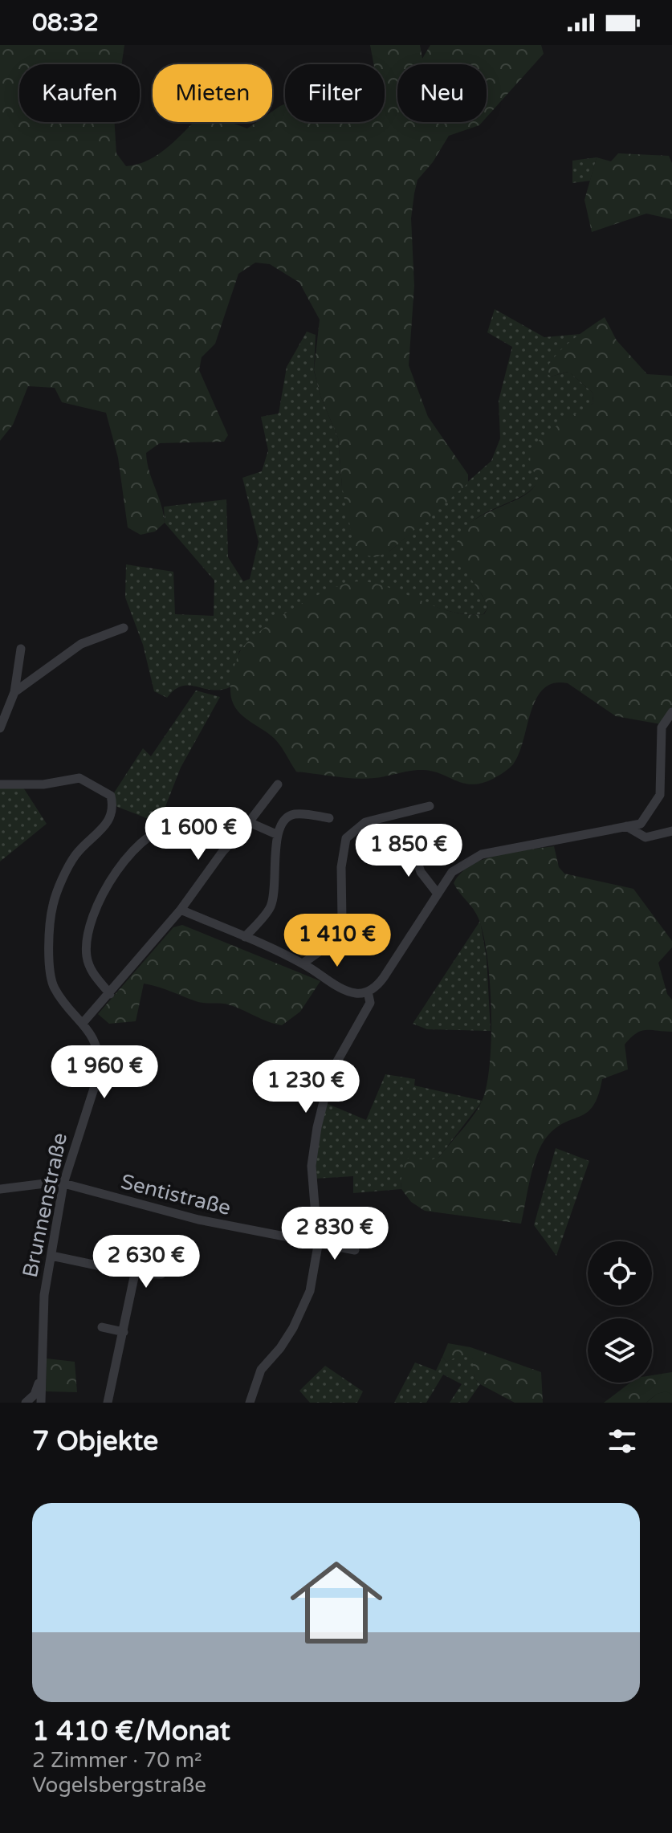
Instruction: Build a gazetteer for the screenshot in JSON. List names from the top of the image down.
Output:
{
  "streets": {
    "street": ["Sentistraße", "Brunnenstraße"]
  },
  "crossings": [
    ["Sentistraße", "Brunnenstraße"]
  ],
  "page": {
    "status": "08:32",
    "chip": [
      "Kaufen",
      "Mieten",
      "Filter",
      "Neu"
    ],
    "price": [
      "1 600 €",
      "1 850 €",
      "1 410 €",
      "1 960 €",
      "1 230 €",
      "2 830 €",
      "2 630 €"
    ],
    "heading": "7 Objekte",
    "list": [
      {
        "name": "1 410 €/Monat",
        "note": "2 Zimmer · 70 m² · Vogelsbergstraße"
      }
    ]
  }
}
